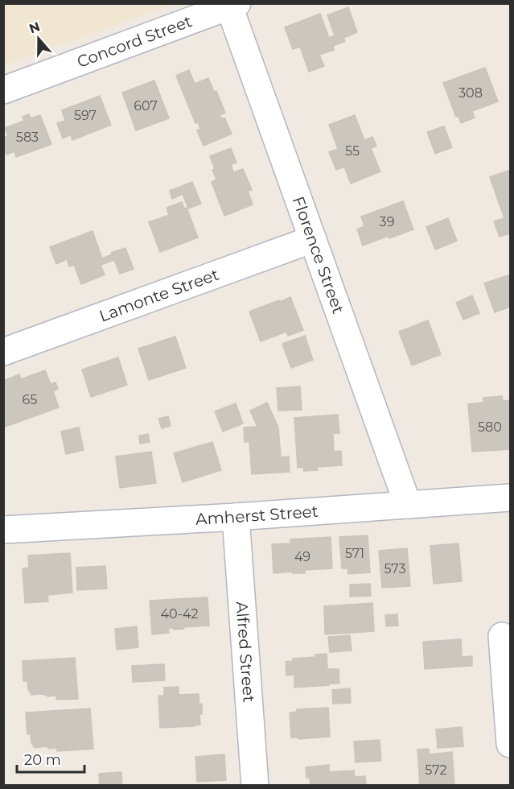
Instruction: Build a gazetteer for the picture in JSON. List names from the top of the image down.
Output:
{
  "streets": {
    "street": [
      "Concord Street",
      "Florence Street",
      "Lamonte Street",
      "Amherst Street",
      "Alfred Street"
    ]
  },
  "crossings": [
    ["Concord Street", "Florence Street"],
    ["Florence Street", "Lamonte Street"],
    ["Florence Street", "Amherst Street"],
    ["Amherst Street", "Alfred Street"]
  ],
  "house_numbers": [
    "308",
    "607",
    "597",
    "583",
    "55",
    "39",
    "65",
    "580",
    "571",
    "49",
    "573",
    "40-42",
    "572"
  ],
  "scale_bar": "20 m",
  "north": "top"
}
